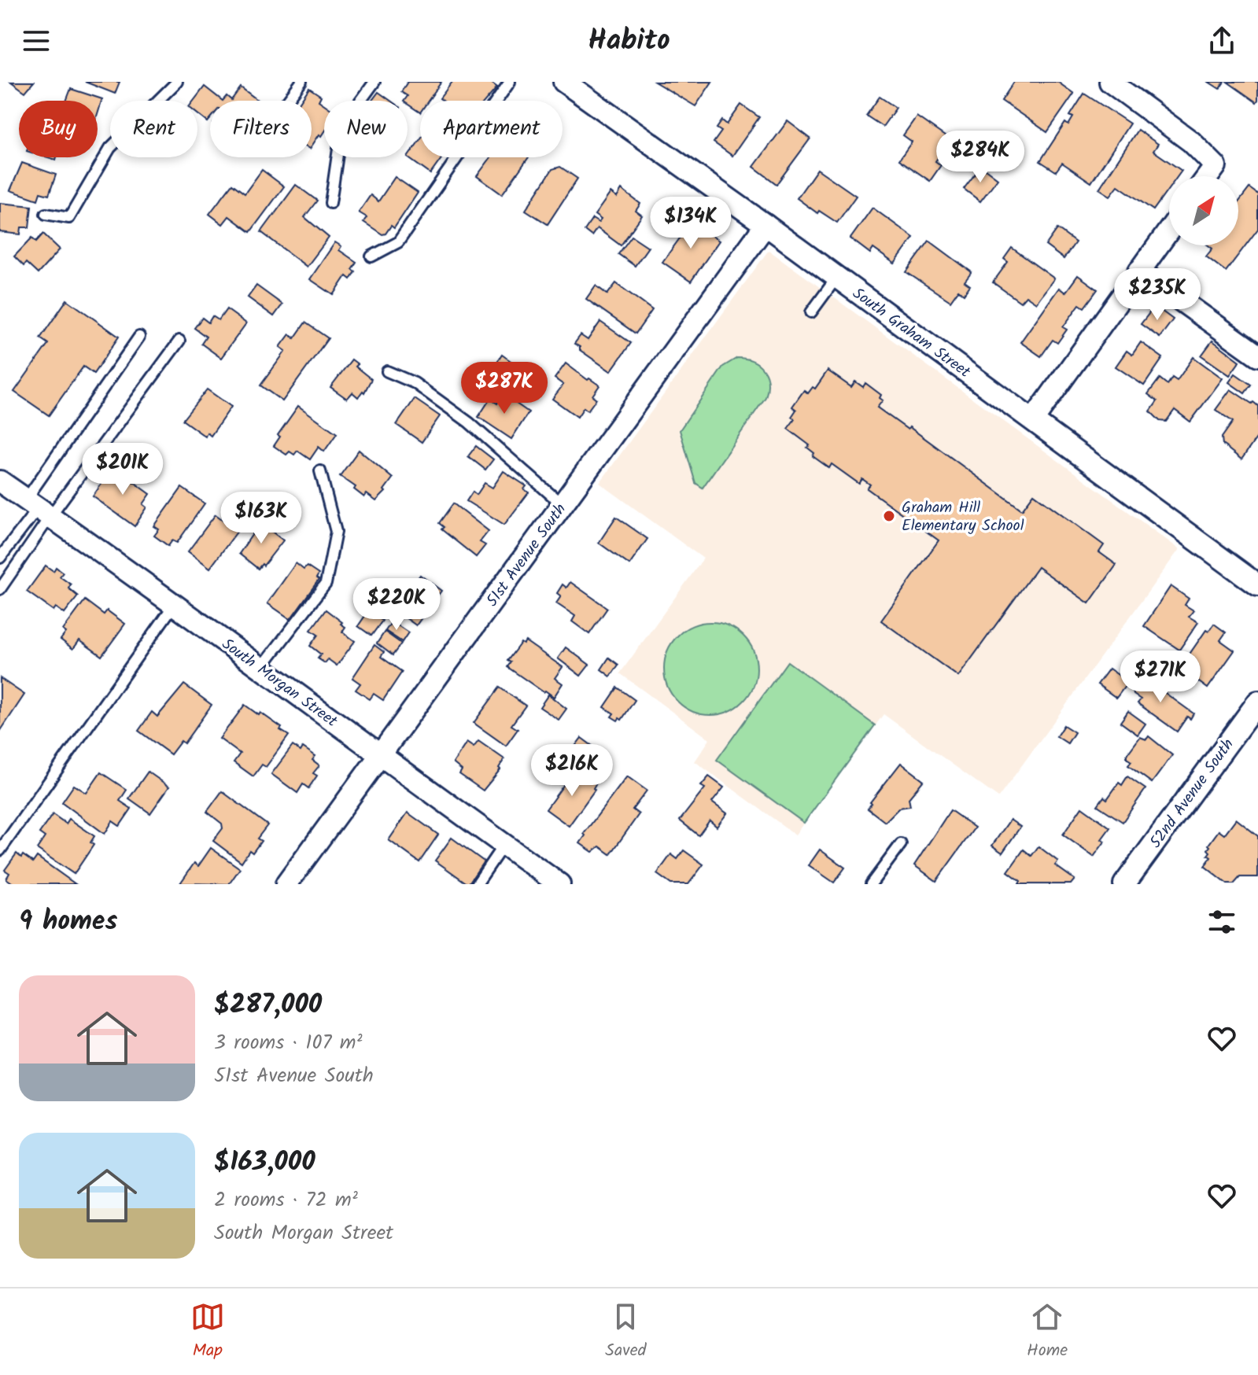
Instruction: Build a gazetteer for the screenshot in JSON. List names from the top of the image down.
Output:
{
  "streets": {
    "street": [
      "South Graham Street",
      "51st Avenue South",
      "South Morgan Street",
      "52nd Avenue South"
    ]
  },
  "crossings": [
    ["South Graham Street", "51st Avenue South"],
    ["51st Avenue South", "South Morgan Street"]
  ],
  "places": ["Graham Hill Elementary School"],
  "north": "top right",
  "page": {
    "header": "Habito",
    "chip": [
      "Buy",
      "Rent",
      "Filters",
      "New",
      "Apartment"
    ],
    "price": [
      "$284K",
      "$134K",
      "$235K",
      "$287K",
      "$201K",
      "$163K",
      "$220K",
      "$271K",
      "$216K"
    ],
    "heading": "9 homes",
    "list": [
      {
        "name": "$287,000",
        "note": "3 rooms · 107 m² · 51st Avenue South"
      },
      {
        "name": "$163,000",
        "note": "2 rooms · 72 m² · South Morgan Street"
      }
    ],
    "tabs": ["Map", "Saved", "Home"]
  }
}
